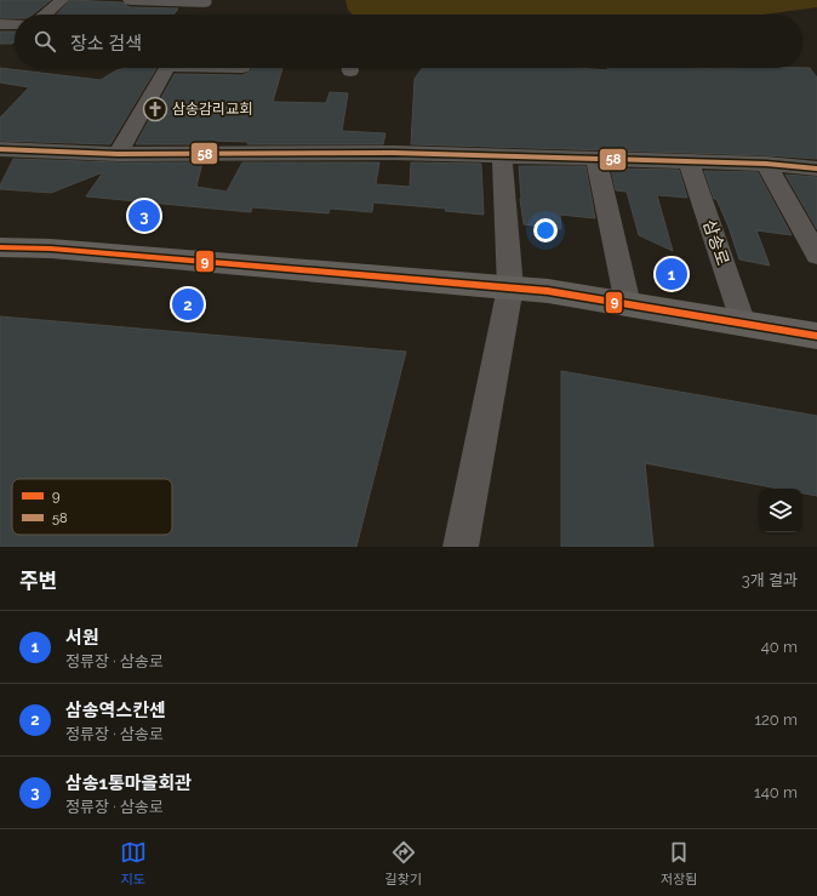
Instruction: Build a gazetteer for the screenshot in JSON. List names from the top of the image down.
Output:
{
  "streets": {
    "street": ["삼송로"]
  },
  "places": {
    "church": ["삼송감리교회"]
  },
  "lines": ["transit line 58", "transit line 9"],
  "legend": ["9", "58"],
  "page": {
    "search": "장소 검색",
    "pins": ["3", "1", "2"],
    "heading": ["주변", "3개 결과"],
    "list": [
      {
        "mark": "1",
        "name": "서원",
        "note": "정류장 · 삼송로",
        "value": "40 m"
      },
      {
        "mark": "2",
        "name": "삼송역스칸센",
        "note": "정류장 · 삼송로",
        "value": "120 m"
      },
      {
        "mark": "3",
        "name": "삼송1통마을회관",
        "note": "정류장 · 삼송로",
        "value": "140 m"
      }
    ],
    "nav": ["지도", "길찾기", "저장됨"]
  }
}
